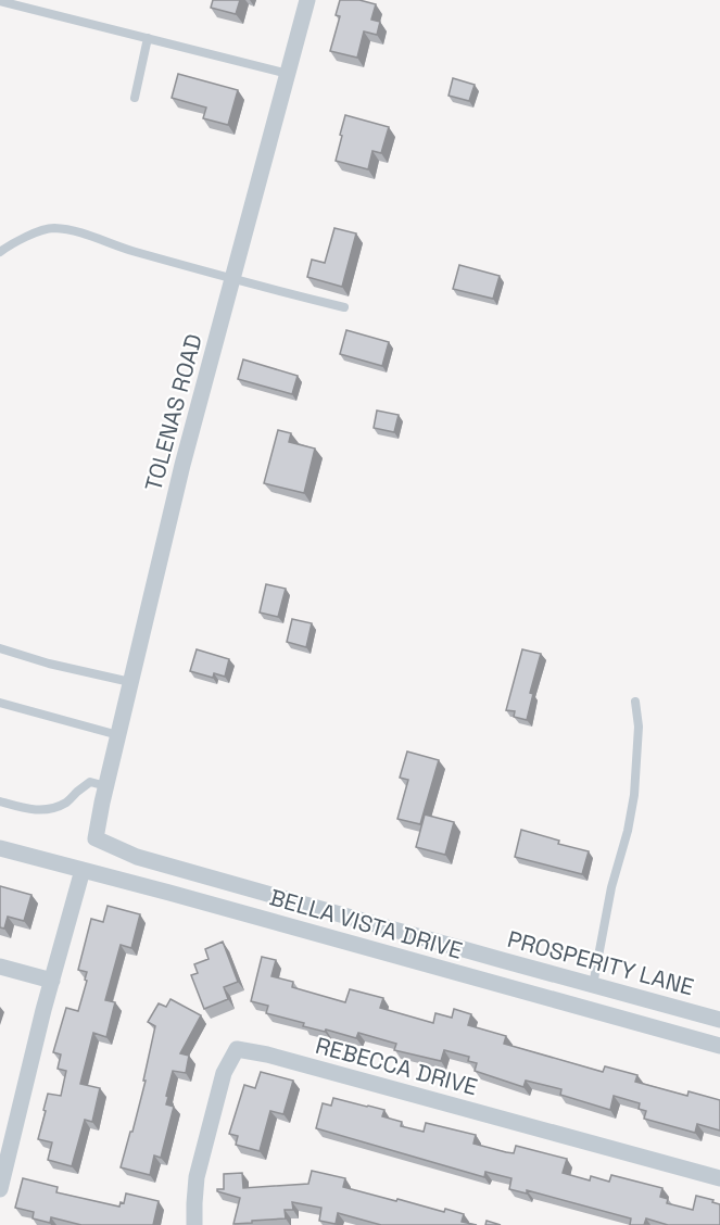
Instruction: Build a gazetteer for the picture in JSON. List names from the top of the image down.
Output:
{
  "streets": {
    "street": [
      "TOLENAS ROAD",
      "BELLA VISTA DRIVE",
      "PROSPERITY LANE",
      "REBECCA DRIVE"
    ]
  },
  "crossings": [
    ["TOLENAS ROAD", "PROSPERITY LANE"]
  ]
}
